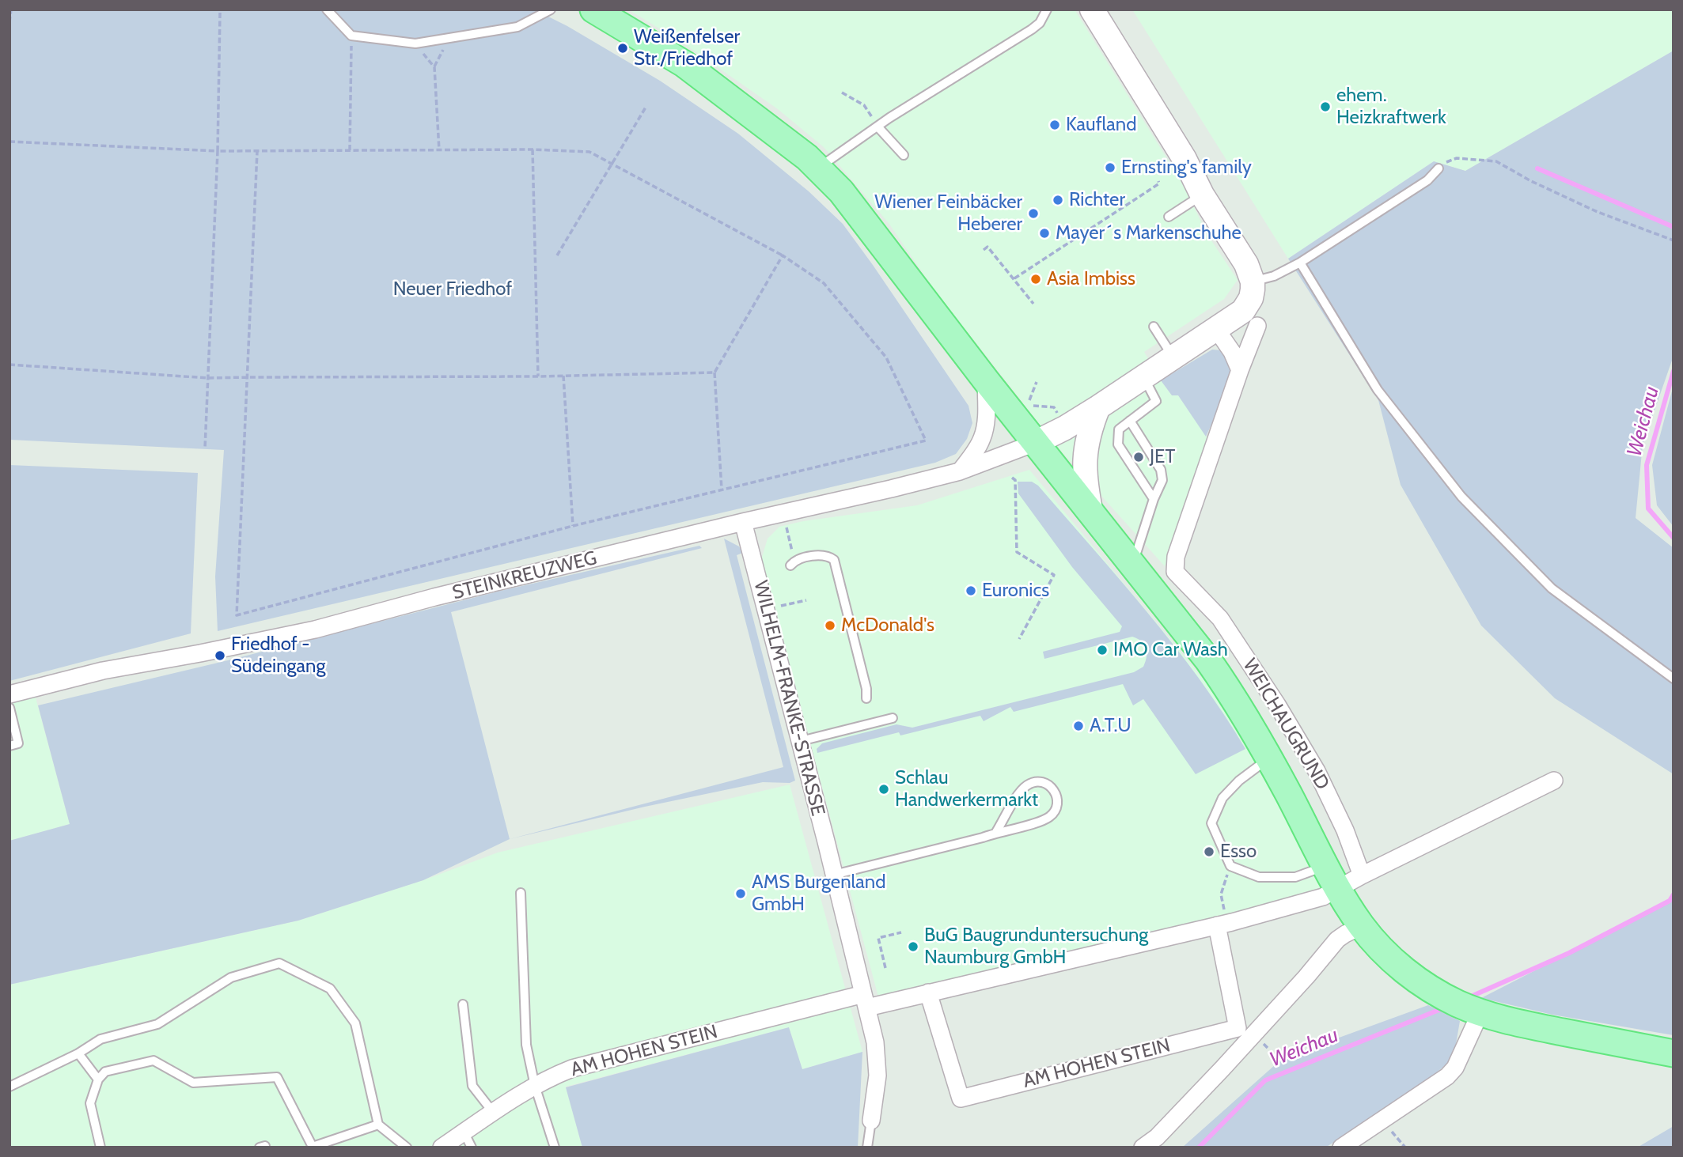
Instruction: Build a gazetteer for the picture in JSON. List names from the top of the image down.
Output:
{
  "streets": {
    "street": [
      "STEINKREUZWEG",
      "WILHELM-FRANKE-STRASSE",
      "WEICHAUGRUND",
      "AM HOHEN STEIN"
    ]
  },
  "crossings": [
    ["STEINKREUZWEG", "WILHELM-FRANKE-STRASSE"],
    ["WILHELM-FRANKE-STRASSE", "AM HOHEN STEIN"]
  ],
  "water": ["Weichau"],
  "parks": ["Neuer Friedhof"],
  "places": [
    "Weißenfelser Str./Friedhof",
    "ehem. Heizkraftwerk",
    "Kaufland",
    "Ernsting's family",
    "Richter",
    "Wiener Feinbäcker Heberer",
    "Mayer´s Markenschuhe",
    "Asia Imbiss",
    "JET",
    "Euronics",
    "McDonald's",
    "IMO Car Wash",
    "Friedhof - Südeingang",
    "A.T.U",
    "Schlau Handwerkermarkt",
    "Esso",
    "AMS Burgenland GmbH",
    "BuG Baugrunduntersuchung Naumburg GmbH"
  ]
}
